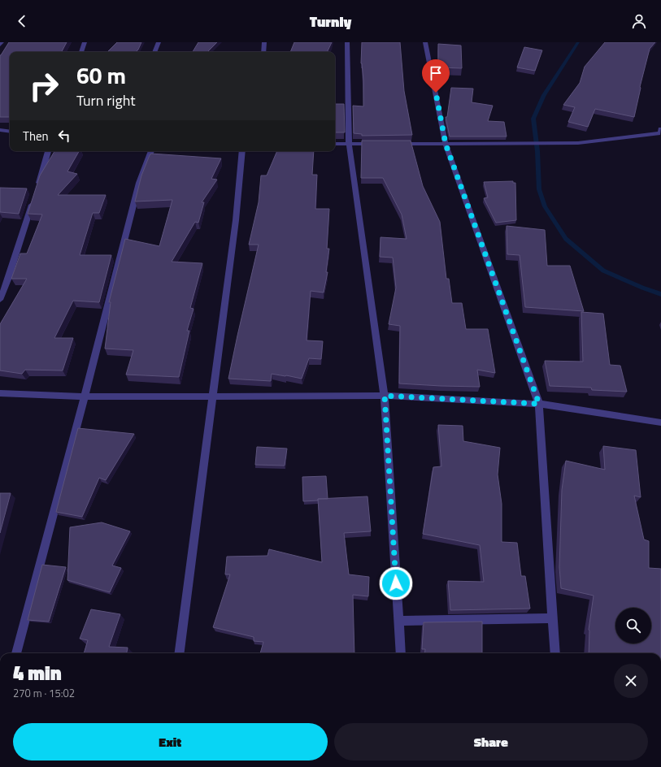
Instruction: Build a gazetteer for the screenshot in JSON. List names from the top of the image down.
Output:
{
  "page": {
    "header": "Turnly",
    "turn": ["60 m", "Turn right"],
    "then": "Then",
    "heading": ["4 min", "270 m · 15:02"],
    "buttons": ["Exit", "Share"]
  }
}
